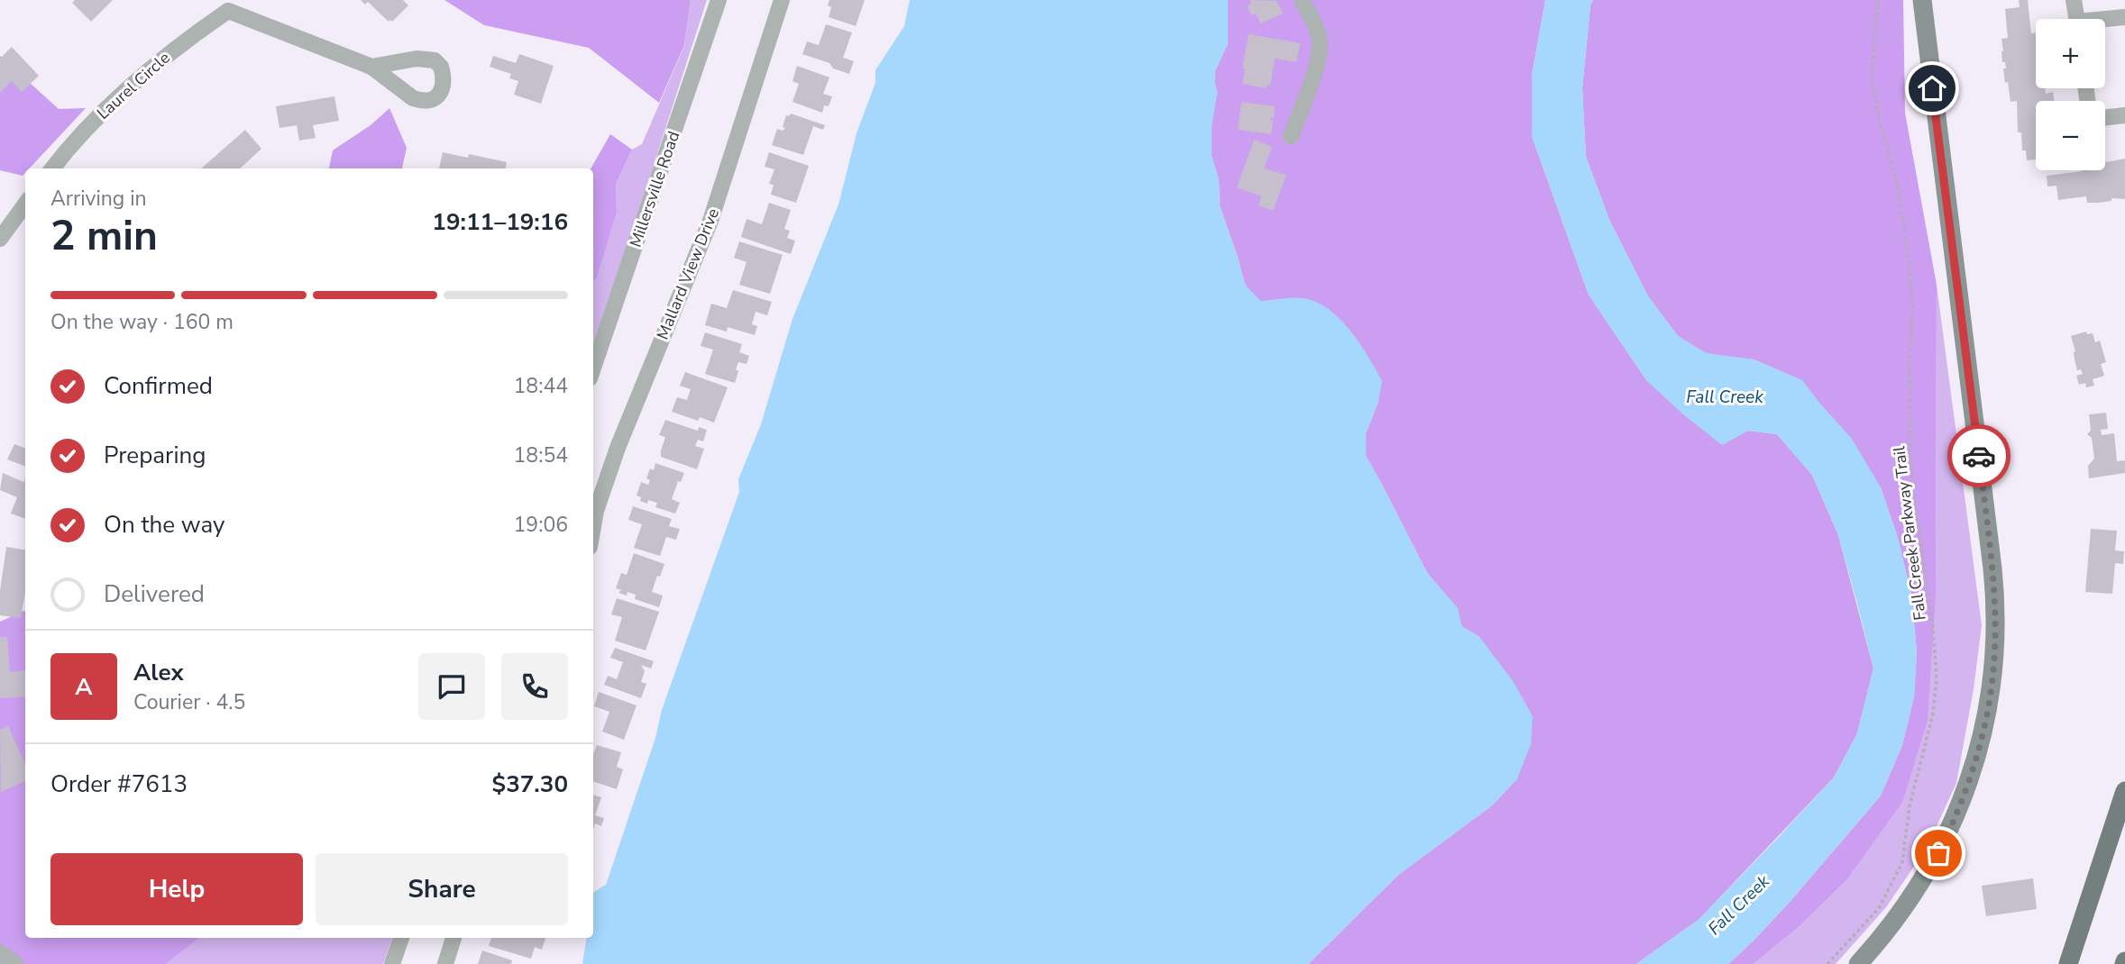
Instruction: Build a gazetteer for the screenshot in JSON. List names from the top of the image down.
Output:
{
  "streets": {
    "street": ["Laurel Circle", "Millersville Road", "Mallard View Drive"],
    "path": ["Fall Creek Parkway Trail"]
  },
  "water": ["Fall Creek"],
  "page": {
    "map_buttons": ["+", "−"],
    "heading": ["2 min", "Arriving in", "19:11–19:16"],
    "panel": [
      "Alex",
      "Courier · 4.5",
      "Order #7613",
      "$37.30"
    ],
    "bar": "On the way · 160 m",
    "list": [
      ["Confirmed", "18:44"],
      ["Preparing", "18:54"],
      ["On the way", "19:06"],
      "Delivered"
    ],
    "round": "A",
    "buttons": ["Help", "Share"]
  }
}
